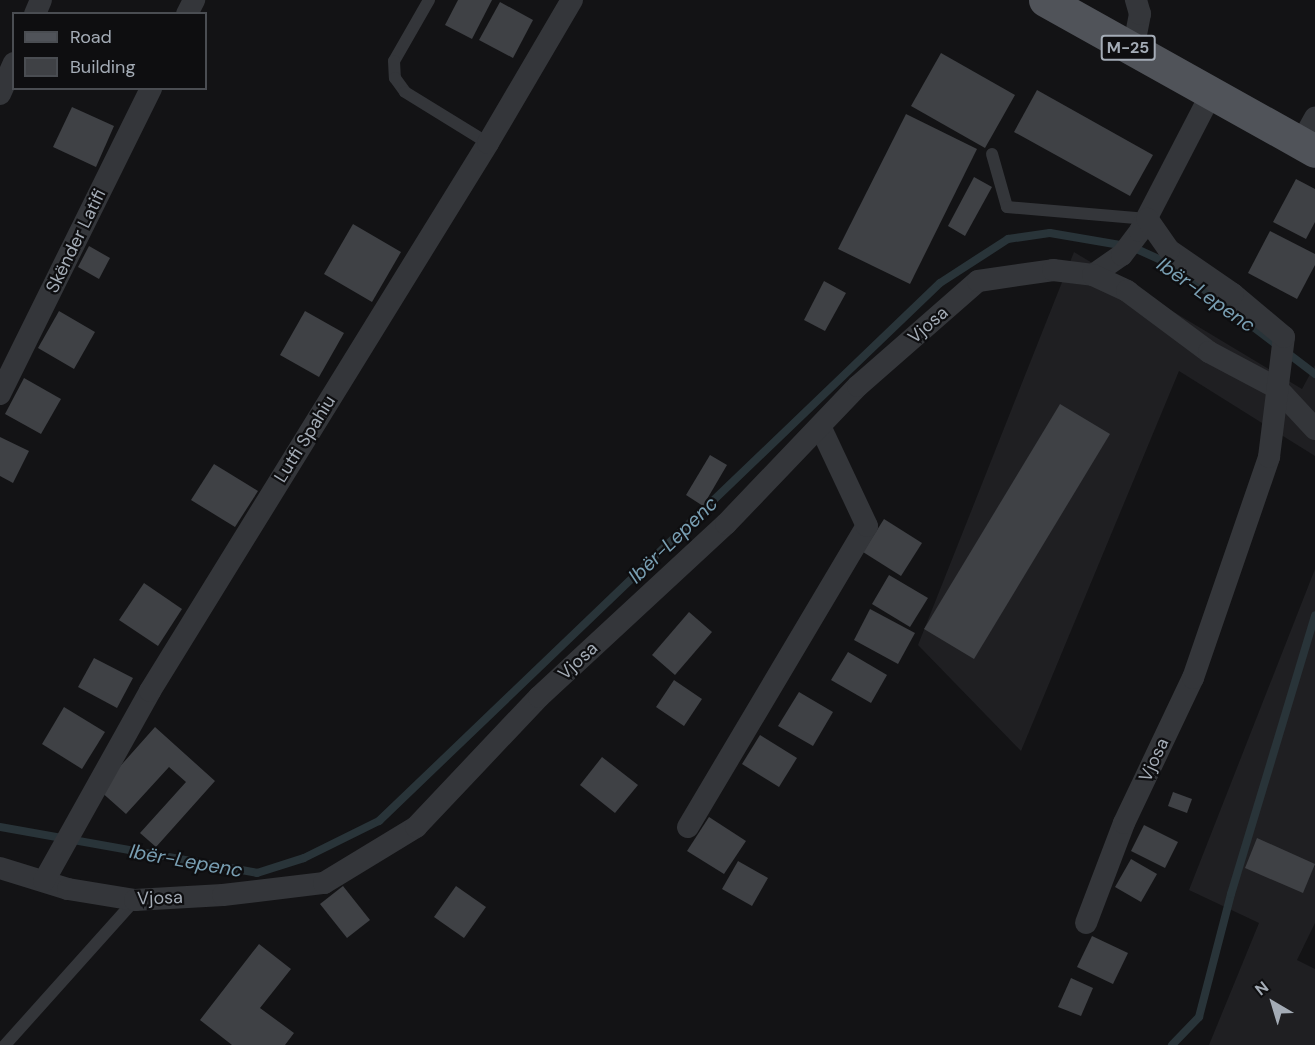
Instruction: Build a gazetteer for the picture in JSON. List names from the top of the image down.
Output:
{
  "streets": {
    "main road": ["M-25"],
    "street": ["Skënder Latifi", "Vjosa", "Lutfi Spahiu"]
  },
  "crossings": [
    ["Vjosa", "Lutfi Spahiu"]
  ],
  "water": ["Ibër-Lepenc"],
  "legend": ["Road", "Building"],
  "north": "top left"
}
